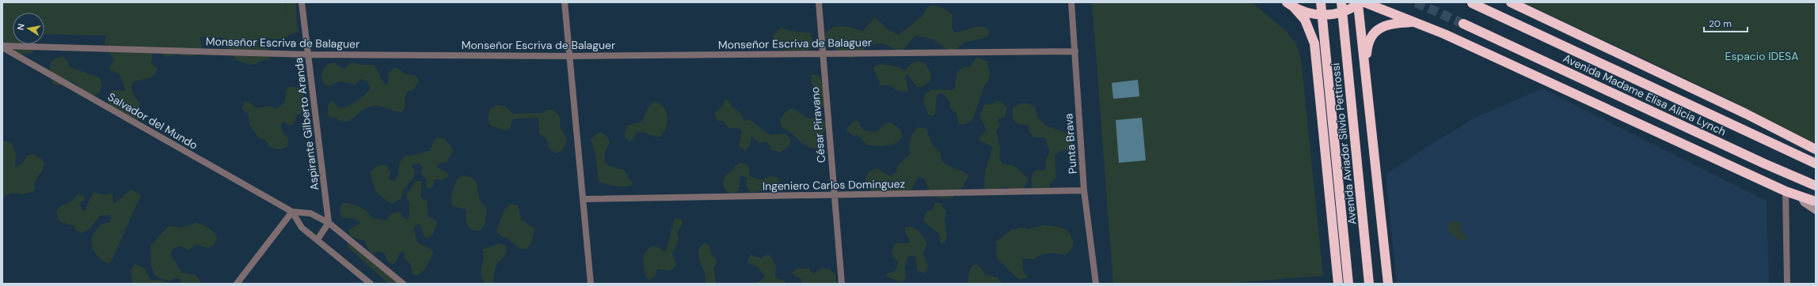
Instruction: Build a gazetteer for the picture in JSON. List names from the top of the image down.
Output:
{
  "streets": {
    "highway": ["Avenida Madame Elisa Alicia Lynch", "Avenida Aviador Silvio Pettirossi"],
    "street": [
      "Monseñor Escriva de Balaguer",
      "Salvador del Mundo",
      "Aspirante Gilberto Aranda",
      "César Piravano",
      "Punta Brava",
      "Ingeniero Carlos Dominguez"
    ]
  },
  "crossings": [
    ["Monseñor Escriva de Balaguer", "Salvador del Mundo"],
    ["Monseñor Escriva de Balaguer", "Aspirante Gilberto Aranda"],
    ["Monseñor Escriva de Balaguer", "César Piravano"],
    ["Monseñor Escriva de Balaguer", "Punta Brava"],
    ["Salvador del Mundo", "Aspirante Gilberto Aranda"],
    ["César Piravano", "Ingeniero Carlos Dominguez"],
    ["Punta Brava", "Ingeniero Carlos Dominguez"]
  ],
  "parks": ["Espacio IDESA"],
  "scale_bar": "20 m",
  "north": "left"
}
